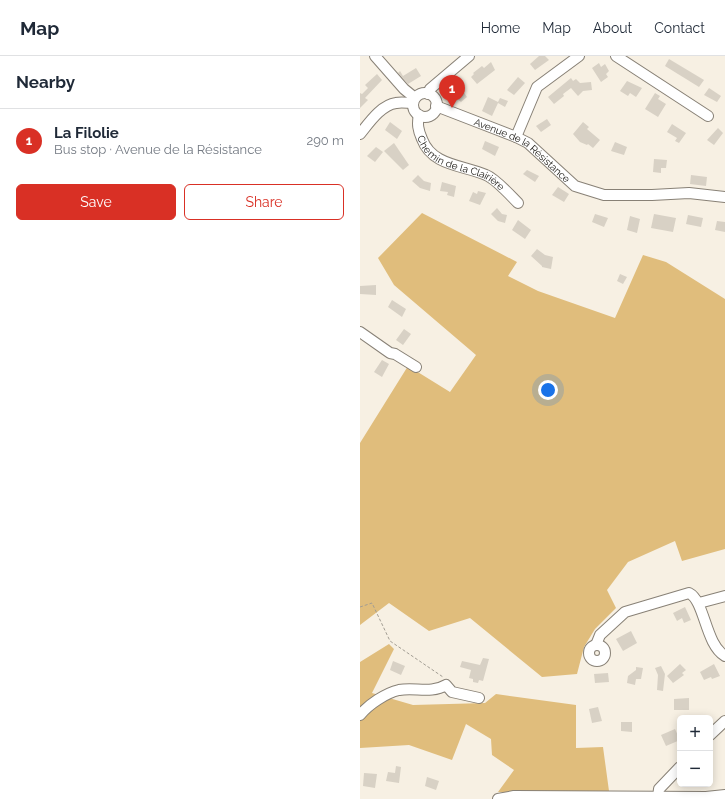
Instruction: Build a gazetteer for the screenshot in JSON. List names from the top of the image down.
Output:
{
  "streets": {
    "street": ["Avenue de la Résistance", "Chemin de la Clairière"]
  },
  "crossings": [
    ["Avenue de la Résistance", "Chemin de la Clairière"]
  ],
  "page": {
    "header": "Map",
    "nav": [
      "Home",
      "Map",
      "About",
      "Contact"
    ],
    "heading": "Nearby",
    "pins": "1",
    "list": [
      {
        "mark": "1",
        "name": "La Filolie",
        "note": "Bus stop · Avenue de la Résistance",
        "value": "290 m"
      }
    ],
    "buttons": ["Save", "Share"],
    "map_buttons": ["+", "−"]
  }
}
